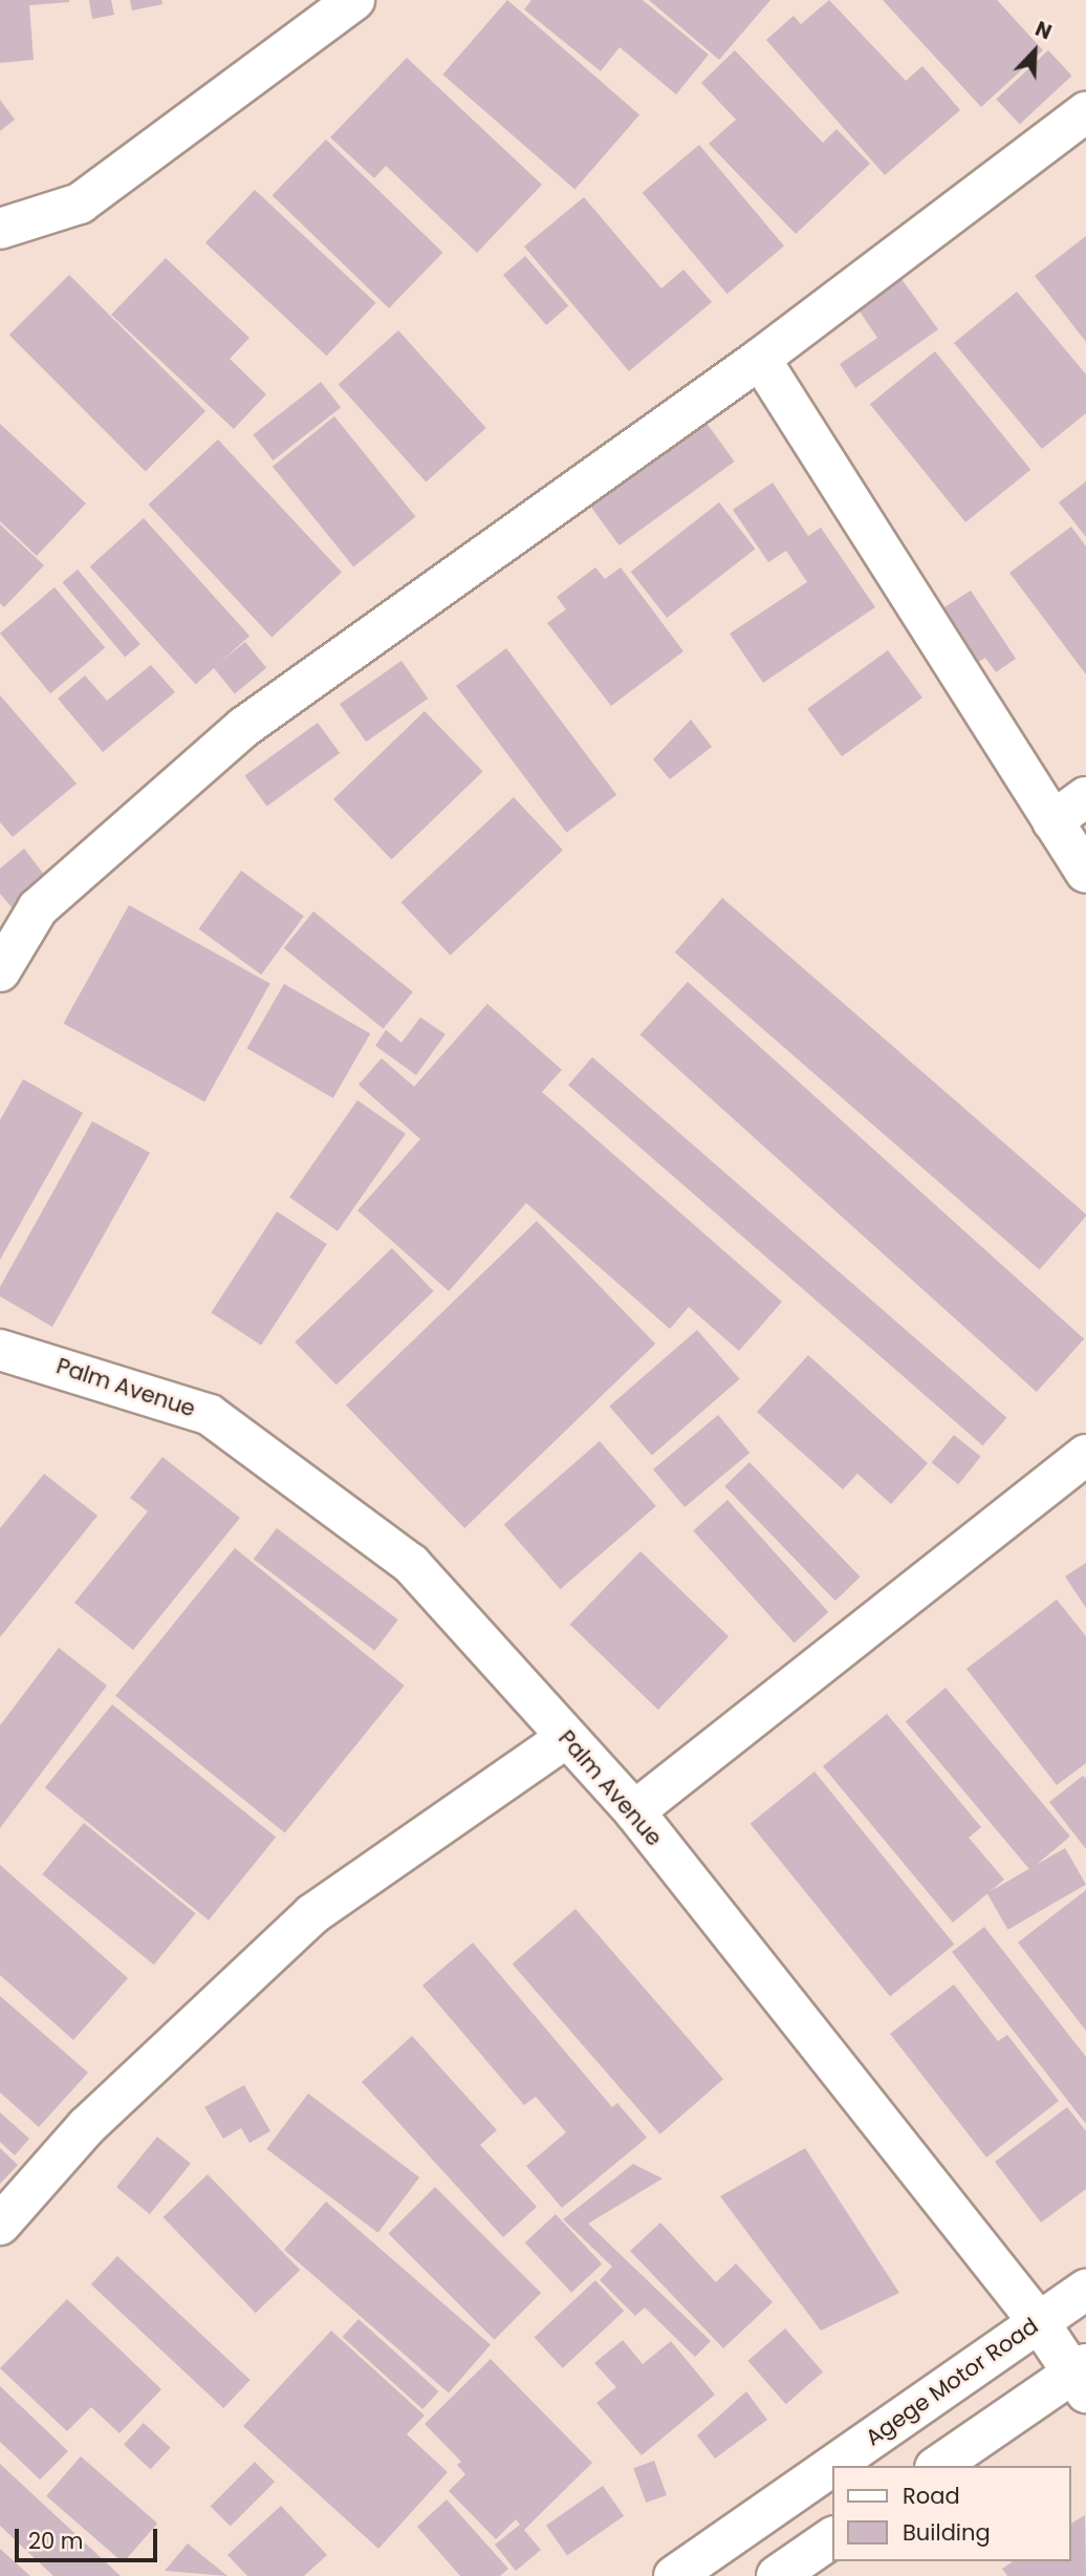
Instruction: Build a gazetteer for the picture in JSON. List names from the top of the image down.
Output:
{
  "streets": {
    "main road": ["Palm Avenue", "Agege Motor Road"]
  },
  "crossings": [
    ["Palm Avenue", "Agege Motor Road"]
  ],
  "legend": ["Road", "Building"],
  "scale_bar": "20 m",
  "north": "top right"
}
